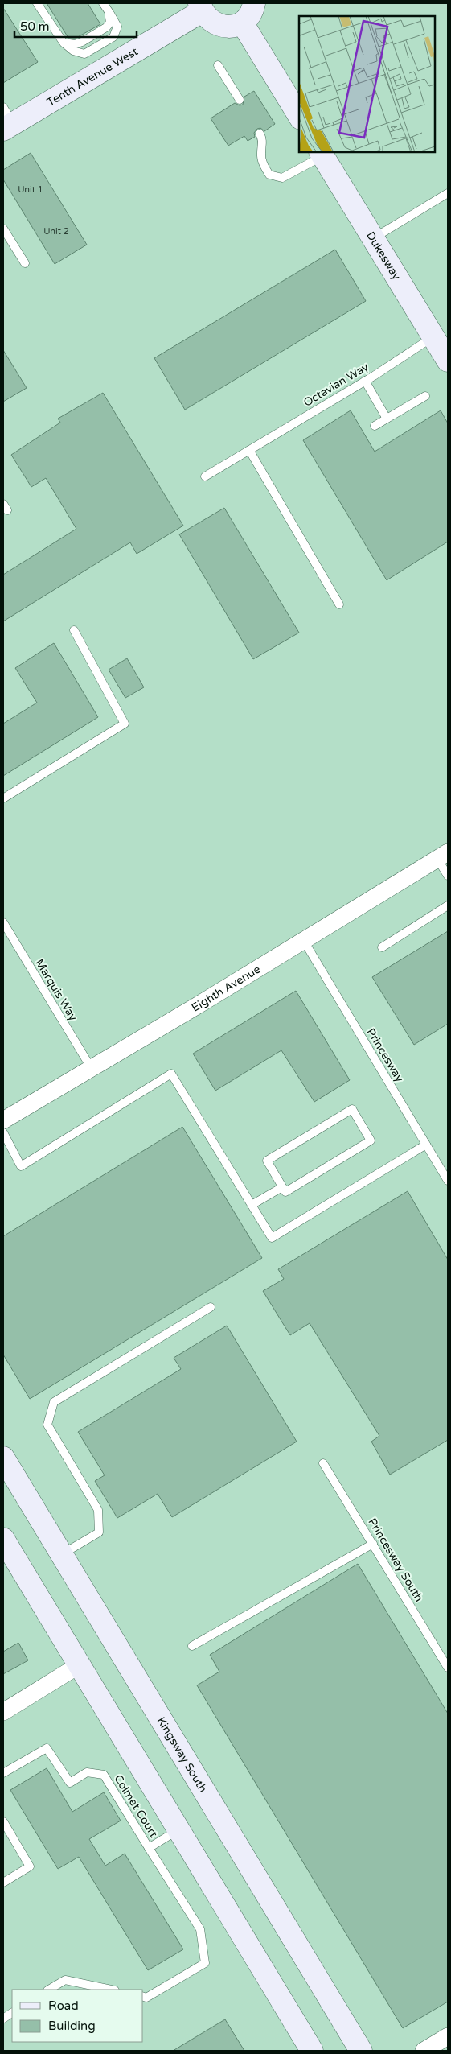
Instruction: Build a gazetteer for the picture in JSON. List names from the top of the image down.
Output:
{
  "streets": {
    "street": [
      "Tenth Avenue West",
      "Dukesway",
      "Eighth Avenue",
      "Kingsway South"
    ],
    "lane": [
      "Octavian Way",
      "Marquis Way",
      "Princesway",
      "Princesway South",
      "Colmet Court"
    ]
  },
  "crossings": [
    ["Dukesway", "Octavian Way"],
    ["Eighth Avenue", "Marquis Way"],
    ["Eighth Avenue", "Princesway"]
  ],
  "house_numbers": ["Unit 1", "Unit 2"],
  "legend": ["Road", "Building"],
  "scale_bar": "50 m"
}
